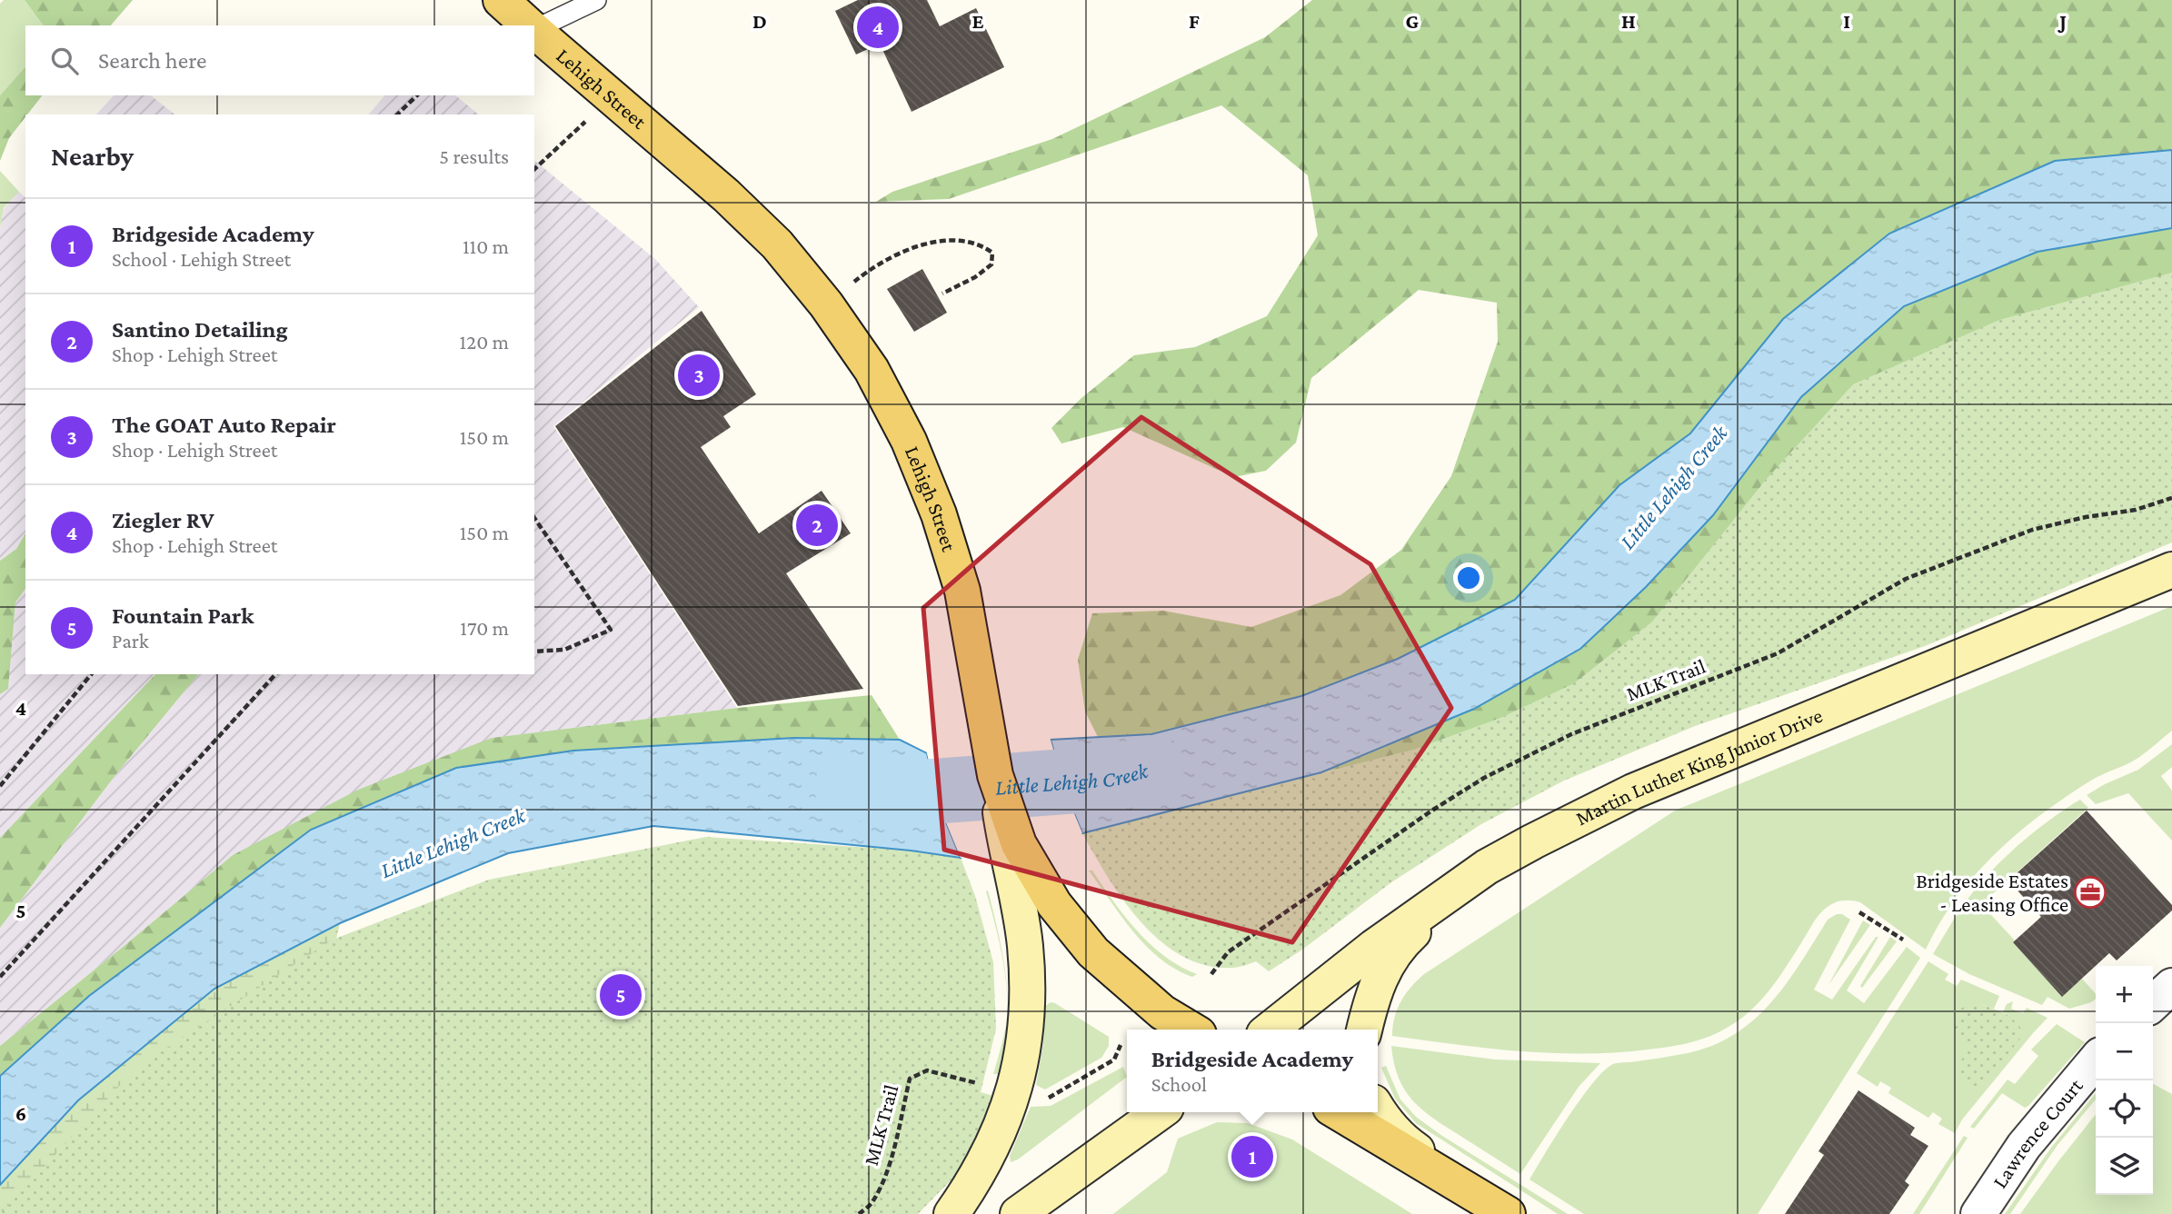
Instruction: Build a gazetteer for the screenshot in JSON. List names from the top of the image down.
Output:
{
  "streets": {
    "main road": ["Lehigh Street", "Martin Luther King Junior Drive"],
    "street": ["Lawrence Court"],
    "path": ["MLK Trail"]
  },
  "water": ["Little Lehigh Creek"],
  "places": {
    "office": ["Bridgeside Estates - Leasing Office"]
  },
  "page": {
    "pins": [
      "4",
      "3",
      "2",
      "5",
      "1"
    ],
    "search": "Search here",
    "heading": ["Nearby", "5 results"],
    "list": [
      {
        "mark": "1",
        "name": "Bridgeside Academy",
        "note": "School · Lehigh Street",
        "value": "110 m"
      },
      {
        "mark": "2",
        "name": "Santino Detailing",
        "note": "Shop · Lehigh Street",
        "value": "120 m"
      },
      {
        "mark": "3",
        "name": "The GOAT Auto Repair",
        "note": "Shop · Lehigh Street",
        "value": "150 m"
      },
      {
        "mark": "4",
        "name": "Ziegler RV",
        "note": "Shop · Lehigh Street",
        "value": "150 m"
      },
      {
        "mark": "5",
        "name": "Fountain Park",
        "note": "Park",
        "value": "170 m"
      }
    ],
    "map_buttons": ["+", "−"],
    "popup": ["Bridgeside Academy", "School"]
  },
  "grid": {
    "columns": [
      "D",
      "E",
      "F",
      "G",
      "H",
      "I",
      "J"
    ],
    "rows": ["4", "5", "6"]
  }
}
